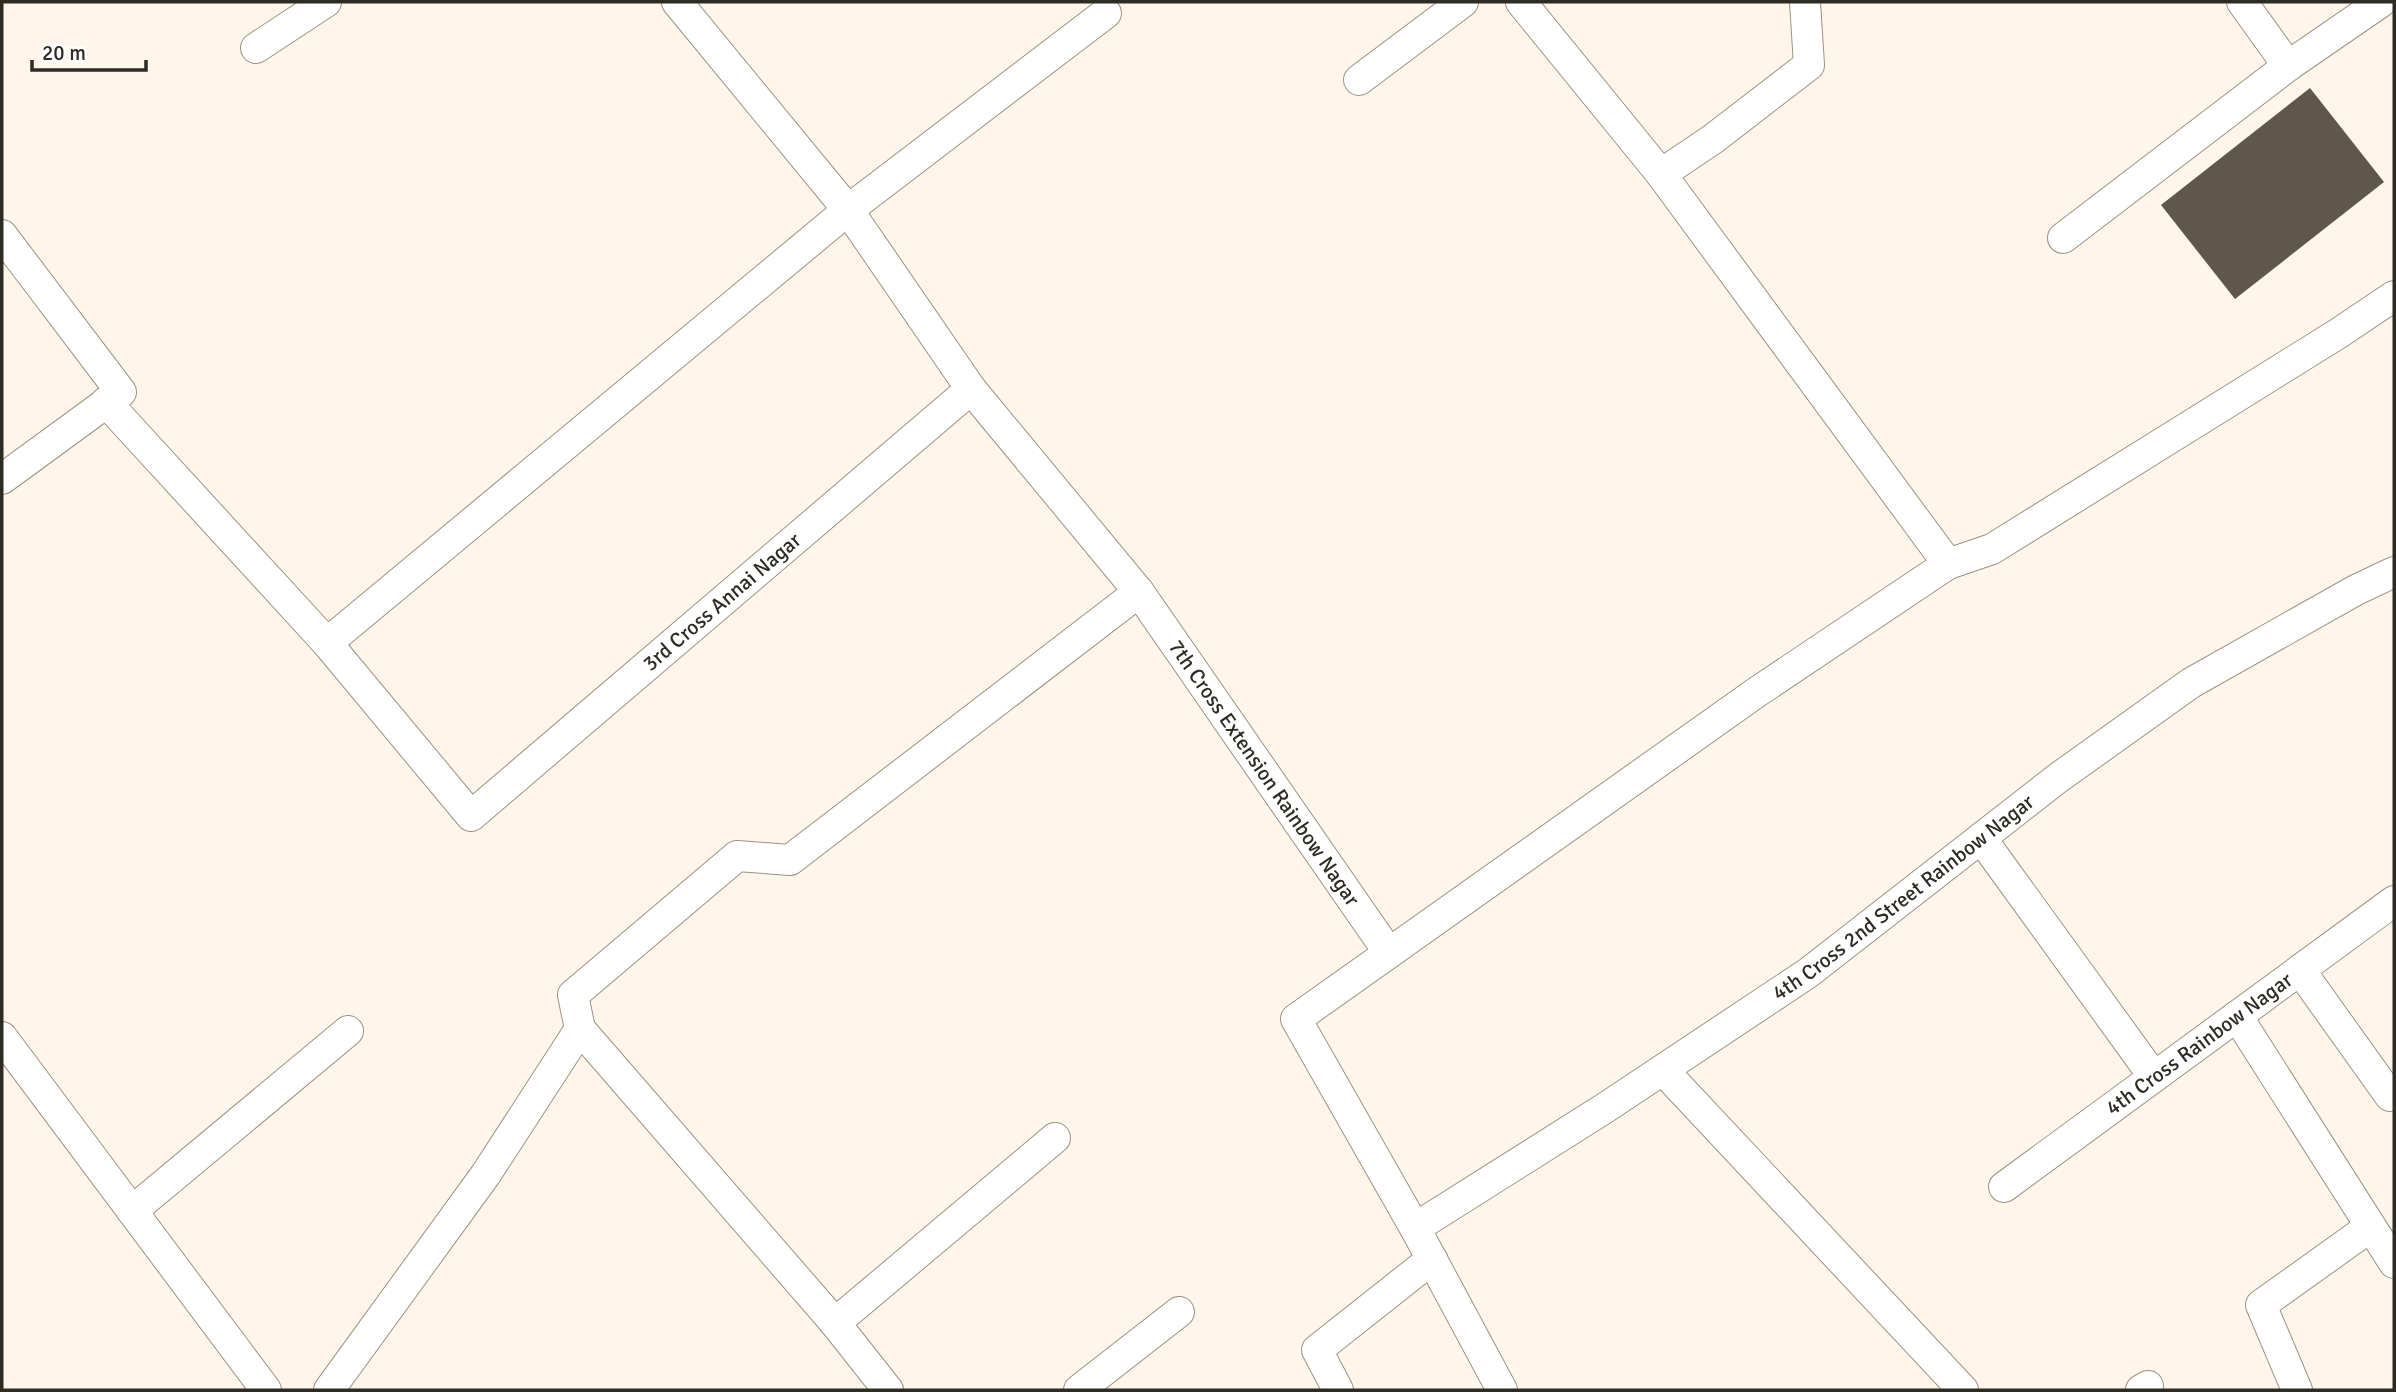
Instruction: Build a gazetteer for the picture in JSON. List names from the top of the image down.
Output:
{
  "streets": {
    "street": [
      "3rd Cross Annai Nagar",
      "7th Cross Extension Rainbow Nagar",
      "4th Cross 2nd Street Rainbow Nagar",
      "4th Cross Rainbow Nagar"
    ]
  },
  "crossings": [
    ["3rd Cross Annai Nagar", "7th Cross Extension Rainbow Nagar"]
  ],
  "scale_bar": "20 m"
}
